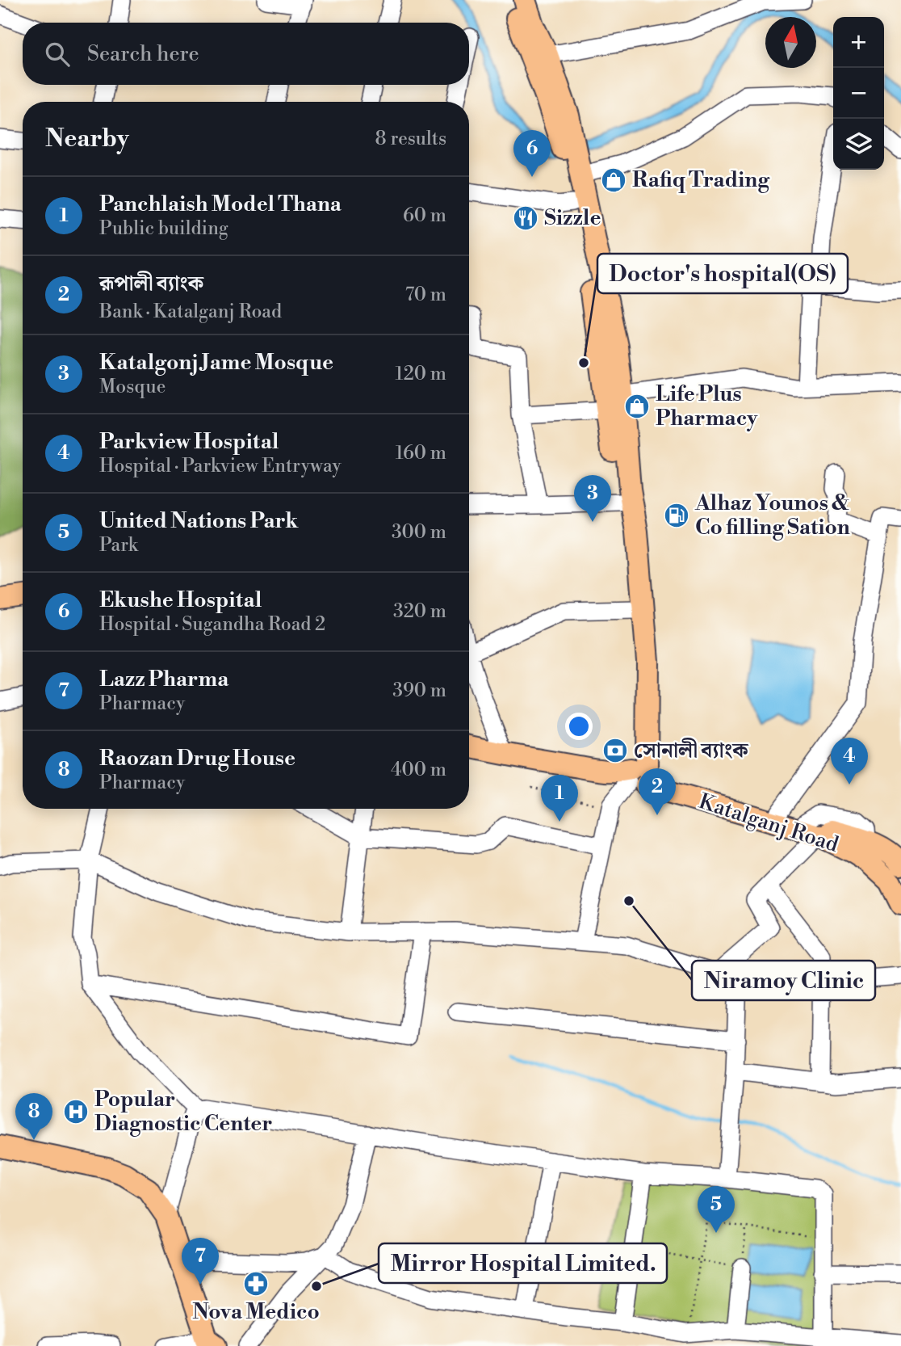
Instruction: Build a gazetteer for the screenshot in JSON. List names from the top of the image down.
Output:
{
  "streets": {
    "main road": ["Katalganj Road"]
  },
  "places": {
    "shop": ["Rafiq Trading", "Life Plus Pharmacy"],
    "restaurant": ["Sizzle"],
    "other": ["Doctor's hospital(OS)", "Niramoy Clinic", "Mirror Hospital Limited."],
    "fuel station": ["Alhaz Younos & Co filling Sation"],
    "bank": ["সোনালী ব্যাংক"],
    "hospital": ["Popular Diagnostic Center"],
    "pharmacy": ["Nova Medico"]
  },
  "north": "top",
  "page": {
    "map_buttons": ["+", "−"],
    "search": "Search here",
    "heading": ["Nearby", "8 results"],
    "pins": [
      "6",
      "3",
      "4",
      "2",
      "1",
      "8",
      "5",
      "7"
    ],
    "list": [
      {
        "mark": "1",
        "name": "Panchlaish Model Thana",
        "note": "Public building",
        "value": "60 m"
      },
      {
        "mark": "2",
        "name": "রূপালী ব্যাংক",
        "note": "Bank · Katalganj Road",
        "value": "70 m"
      },
      {
        "mark": "3",
        "name": "Katalgonj Jame Mosque",
        "note": "Mosque",
        "value": "120 m"
      },
      {
        "mark": "4",
        "name": "Parkview Hospital",
        "note": "Hospital · Parkview Entryway",
        "value": "160 m"
      },
      {
        "mark": "5",
        "name": "United Nations Park",
        "note": "Park",
        "value": "300 m"
      },
      {
        "mark": "6",
        "name": "Ekushe Hospital",
        "note": "Hospital · Sugandha Road 2",
        "value": "320 m"
      },
      {
        "mark": "7",
        "name": "Lazz Pharma",
        "note": "Pharmacy",
        "value": "390 m"
      },
      {
        "mark": "8",
        "name": "Raozan Drug House",
        "note": "Pharmacy",
        "value": "400 m"
      }
    ]
  }
}
